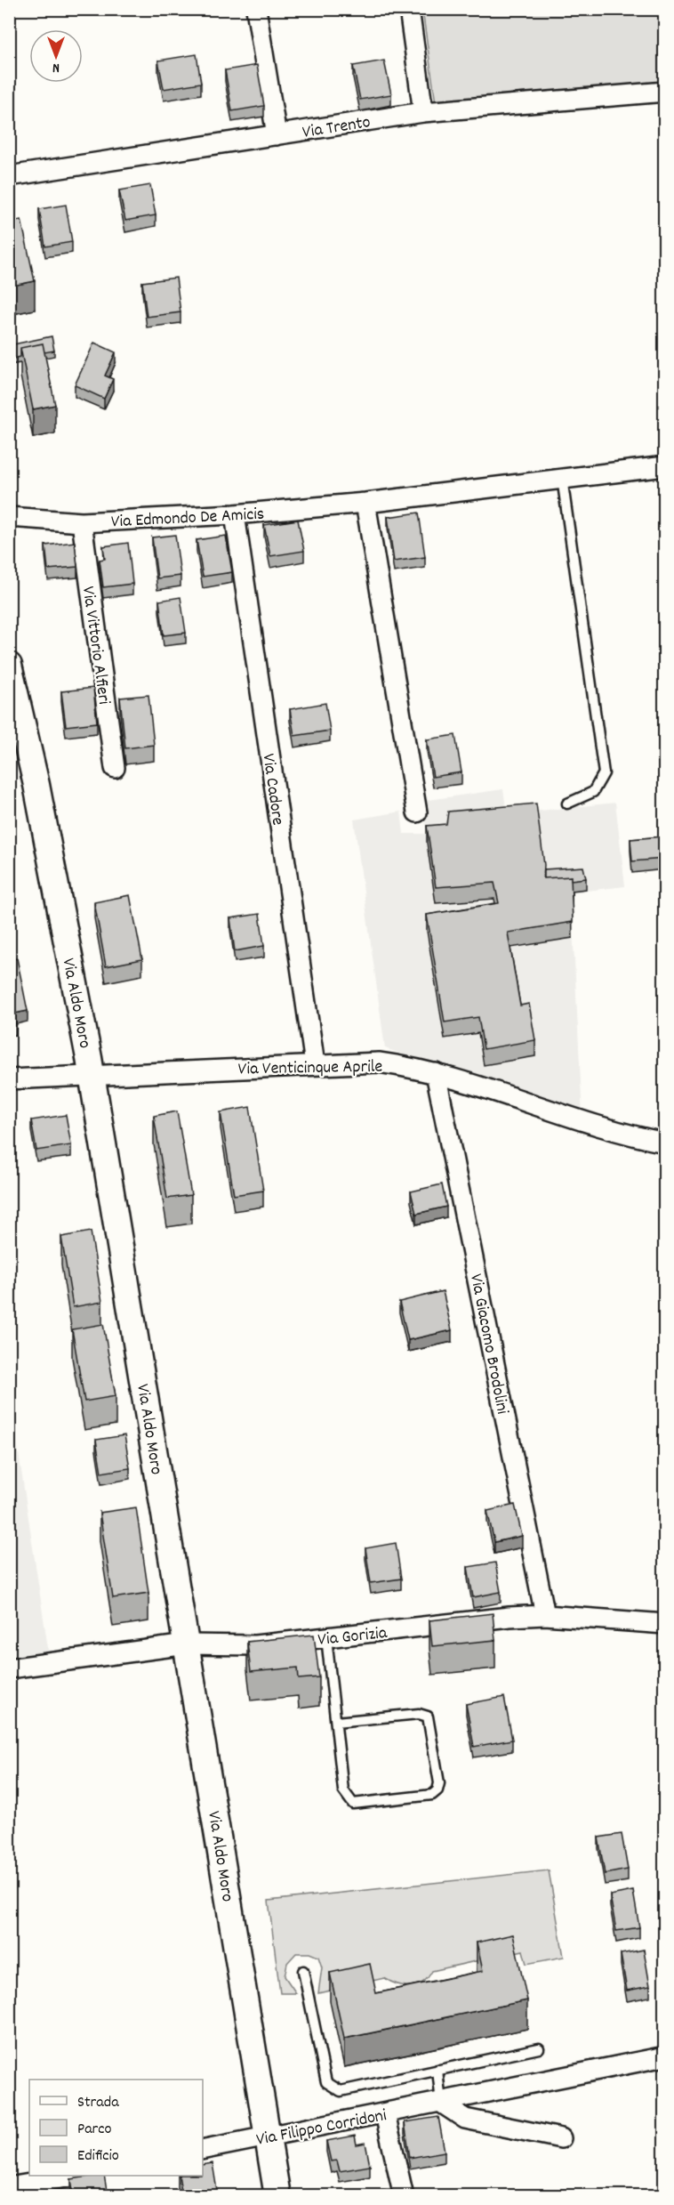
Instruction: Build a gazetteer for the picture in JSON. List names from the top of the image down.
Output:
{
  "streets": {
    "main road": ["Via Aldo Moro"],
    "street": [
      "Via Trento",
      "Via Edmondo De Amicis",
      "Via Vittorio Alfieri",
      "Via Cadore",
      "Via Venticinque Aprile",
      "Via Giacomo Brodolini",
      "Via Gorizia",
      "Via Filippo Corridoni"
    ]
  },
  "crossings": [
    ["Via Edmondo De Amicis", "Via Vittorio Alfieri"],
    ["Via Edmondo De Amicis", "Via Cadore"],
    ["Via Cadore", "Via Venticinque Aprile"],
    ["Via Aldo Moro", "Via Venticinque Aprile"],
    ["Via Aldo Moro", "Via Gorizia"],
    ["Via Aldo Moro", "Via Filippo Corridoni"],
    ["Via Venticinque Aprile", "Via Giacomo Brodolini"],
    ["Via Giacomo Brodolini", "Via Gorizia"]
  ],
  "legend": ["Strada", "Parco", "Edificio"],
  "north": "bottom"
}
